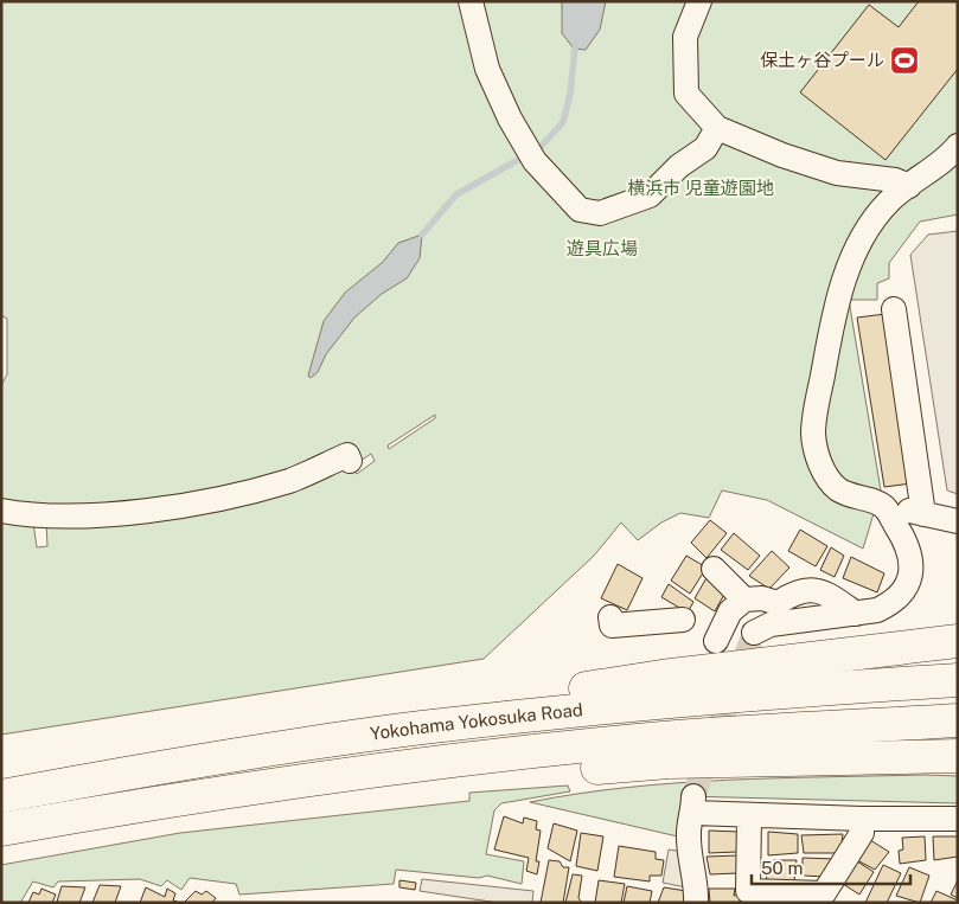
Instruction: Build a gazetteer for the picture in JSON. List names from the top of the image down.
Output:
{
  "streets": {
    "highway": ["Yokohama Yokosuka Road"]
  },
  "parks": ["横浜市 児童遊園地", "遊具広場"],
  "places": {
    "sports": ["保土ヶ谷プール"]
  },
  "scale_bar": "50 m"
}
